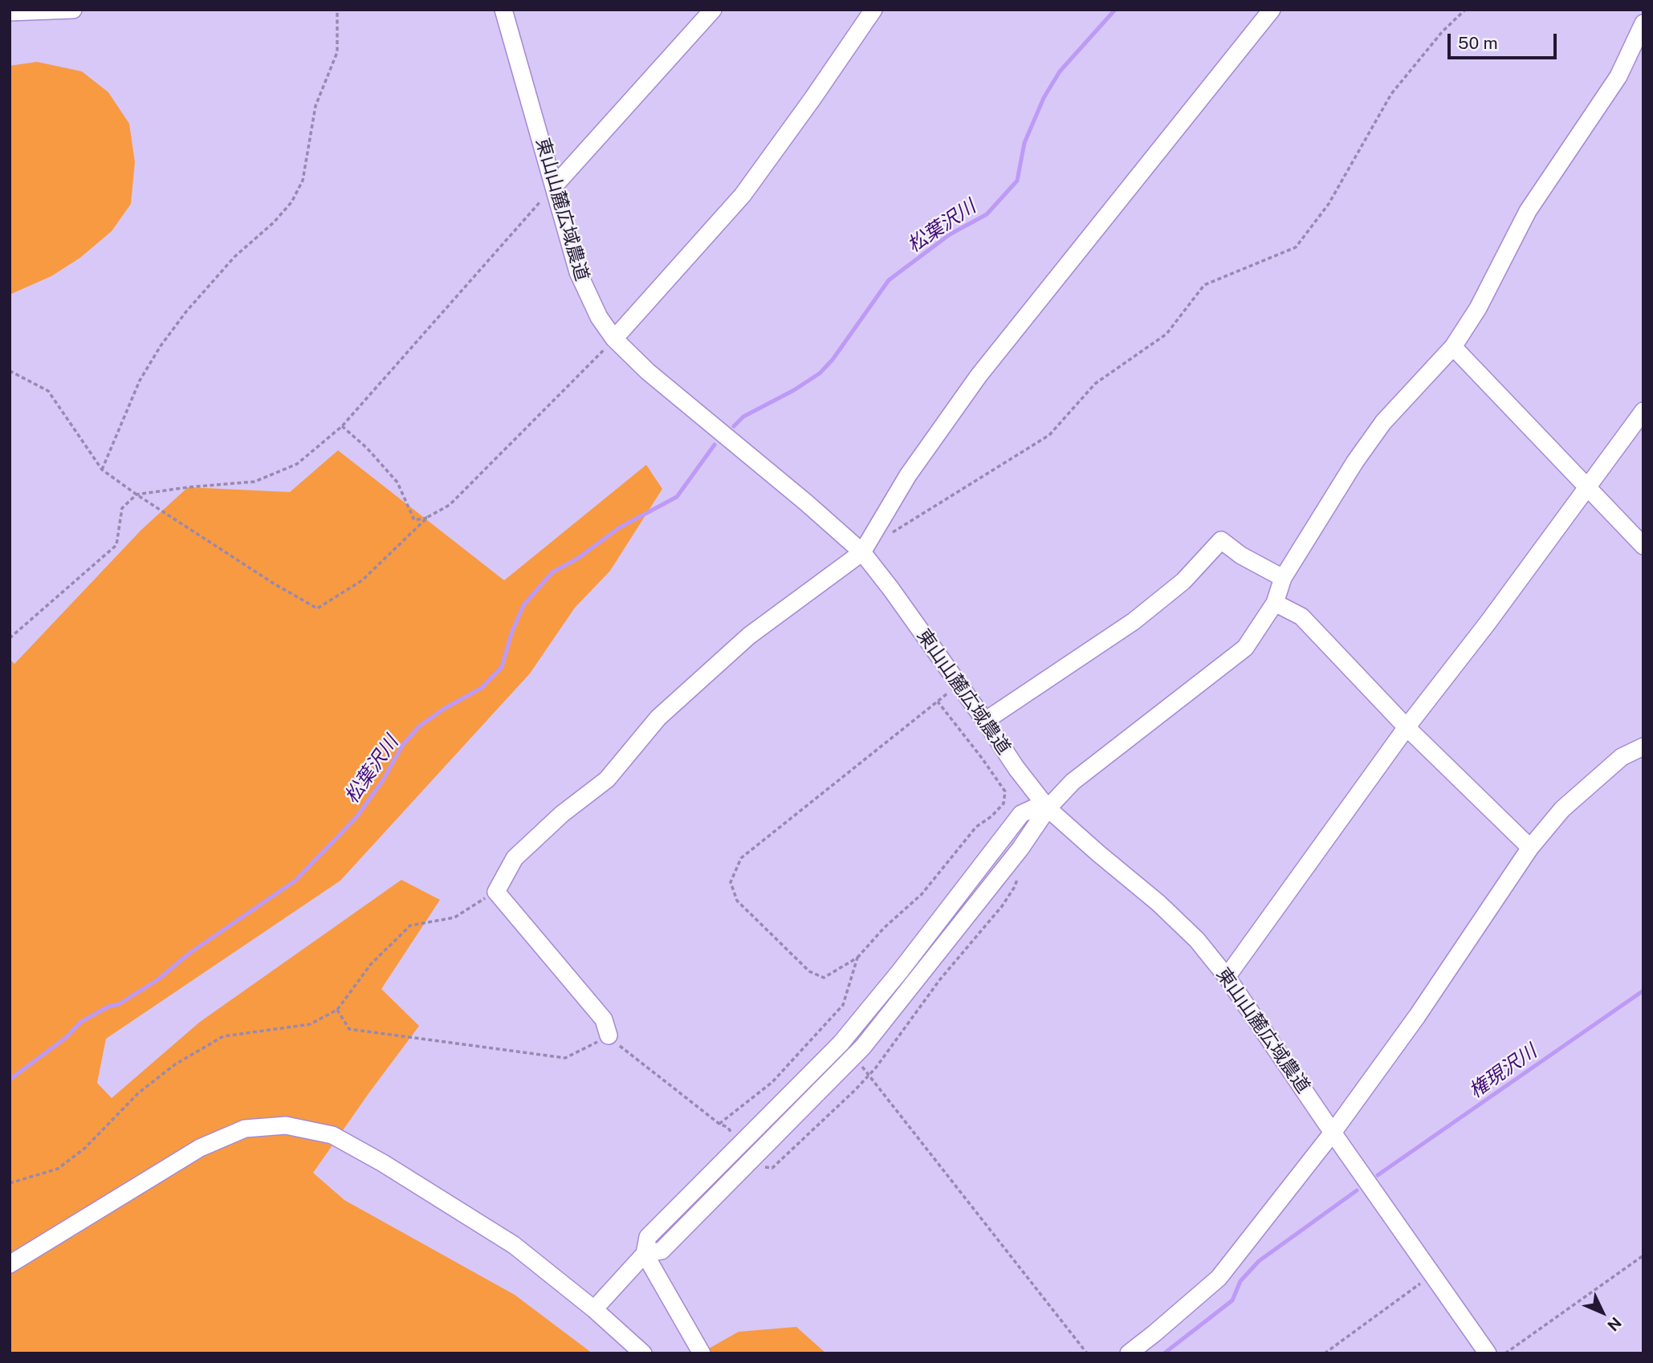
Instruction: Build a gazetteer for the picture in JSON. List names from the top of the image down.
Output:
{
  "streets": {
    "street": ["東山山麓広域農道"]
  },
  "water": ["松葉沢川", "権現沢川"],
  "scale_bar": "50 m",
  "north": "bottom right"
}
